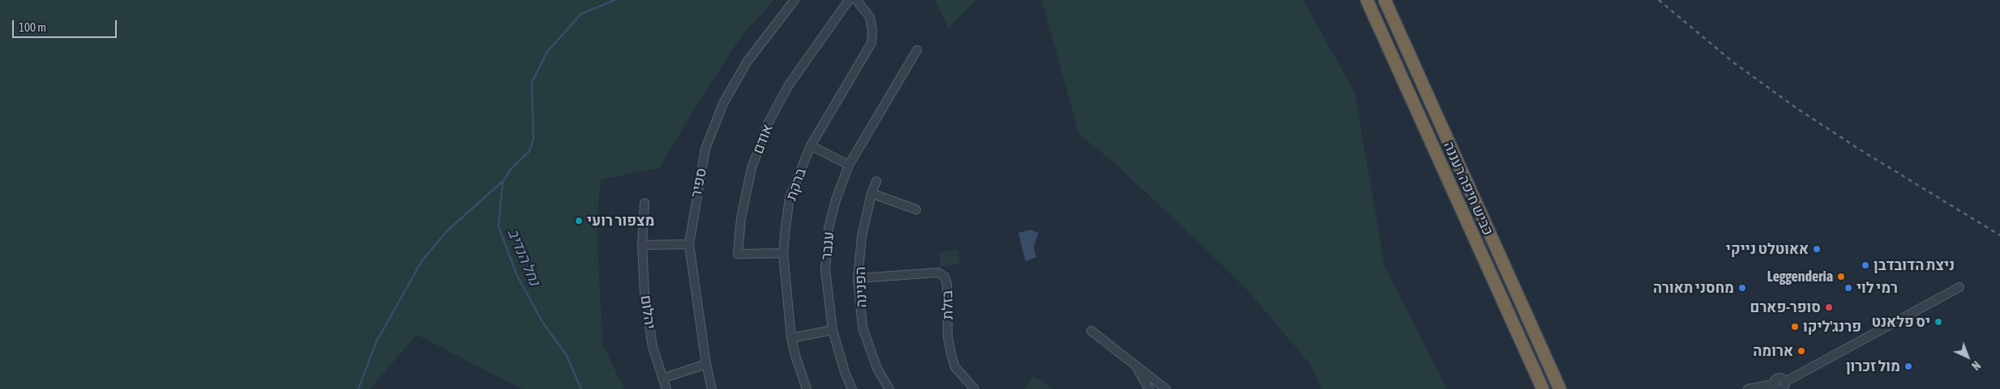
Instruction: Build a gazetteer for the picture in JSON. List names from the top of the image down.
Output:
{
  "streets": {
    "highway": ["כביש חיפה רעננה"],
    "street": [
      "אודם",
      "ספיר",
      "ברקת",
      "ענבר",
      "הפנינה",
      "בזלת",
      "יהלום"
    ]
  },
  "crossings": [
    ["אודם", "ברקת"],
    ["הפנינה", "בזלת"]
  ],
  "water": ["נחל הנדיב"],
  "places": [
    "מצפור רועי",
    "אאוטלט נייקי",
    "ניצת הדובדבן",
    "Leggenderia",
    "מחסני תאורה",
    "רמי לוי",
    "סופר-פארם",
    "יס פלאנט",
    "פרנג'ליקו",
    "ארומה",
    "מול זכרון"
  ],
  "scale_bar": "100 m",
  "north": "bottom right"
}
